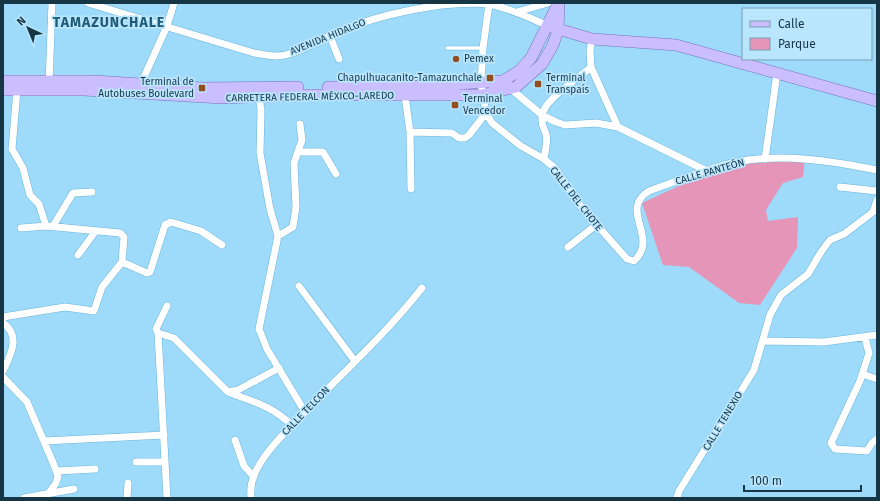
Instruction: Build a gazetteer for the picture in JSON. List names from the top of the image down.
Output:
{
  "streets": {
    "main road": ["CARRETERA FEDERAL MÉXICO-LAREDO"],
    "street": [
      "AVENIDA HIDALGO",
      "CALLE PANTEÓN",
      "CALLE DEL CHOTE",
      "CALLE TELCON",
      "CALLE TENEXIO"
    ]
  },
  "crossings": [
    ["AVENIDA HIDALGO", "CARRETERA FEDERAL MÉXICO-LAREDO"],
    ["AVENIDA HIDALGO", "CALLE DEL CHOTE"],
    ["CARRETERA FEDERAL MÉXICO-LAREDO", "CALLE DEL CHOTE"],
    ["CALLE PANTEÓN", "CALLE DEL CHOTE"]
  ],
  "districts": ["TAMAZUNCHALE"],
  "places": {
    "other": ["Pemex"],
    "transit": [
      "Chapulhuacanito-Tamazunchale",
      "Terminal Transpaís",
      "Terminal de Autobuses Boulevard",
      "Terminal Vencedor"
    ]
  },
  "legend": ["Calle", "Parque"],
  "scale_bar": "100 m",
  "north": "top left"
}
